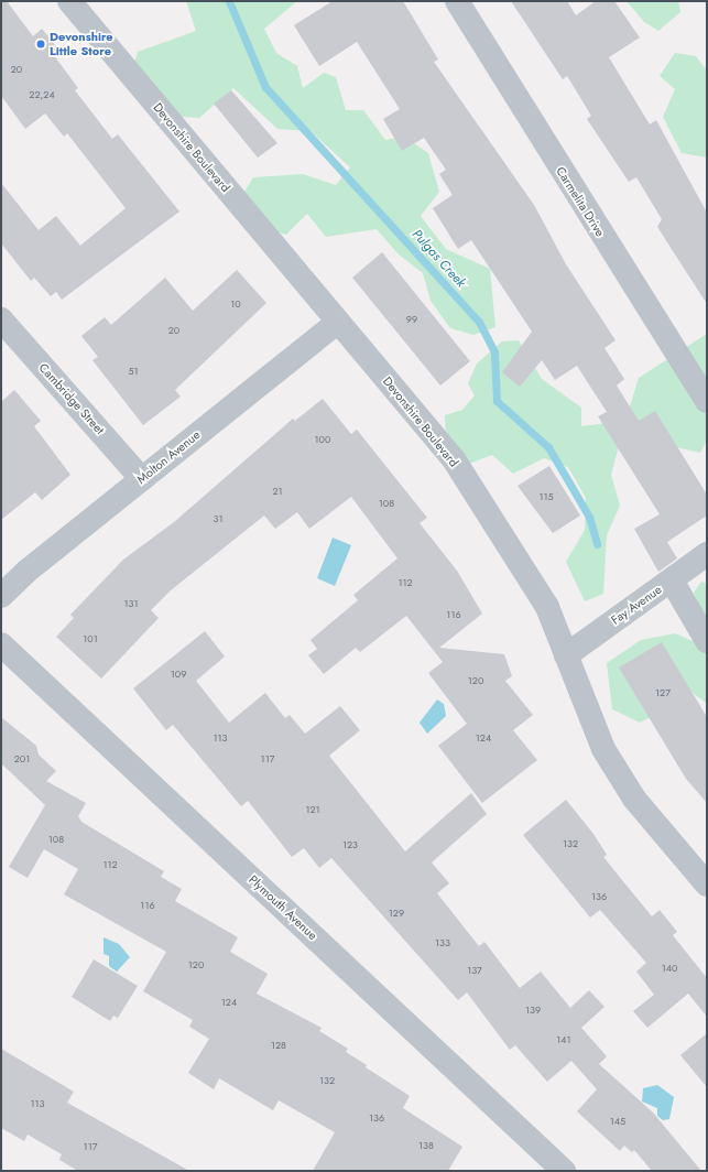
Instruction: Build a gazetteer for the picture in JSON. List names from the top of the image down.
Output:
{
  "streets": {
    "street": [
      "Devonshire Boulevard",
      "Carmelita Drive",
      "Cambridge Street",
      "Molton Avenue",
      "Fay Avenue",
      "Plymouth Avenue"
    ]
  },
  "crossings": [
    ["Devonshire Boulevard", "Molton Avenue"],
    ["Devonshire Boulevard", "Fay Avenue"],
    ["Cambridge Street", "Molton Avenue"]
  ],
  "water": ["Pulgas Creek"],
  "places": ["Devonshire Little Store"],
  "house_numbers": [
    "20",
    "22,24",
    "10",
    "99",
    "20",
    "51",
    "100",
    "21",
    "115",
    "108",
    "31",
    "112",
    "131",
    "116",
    "101",
    "109",
    "120",
    "127",
    "113",
    "124",
    "201",
    "117",
    "121",
    "108",
    "132",
    "123",
    "112",
    "136",
    "116",
    "129",
    "133",
    "120",
    "140",
    "137",
    "124",
    "139",
    "141",
    "128",
    "132",
    "113",
    "136",
    "145",
    "138",
    "117"
  ]
}
